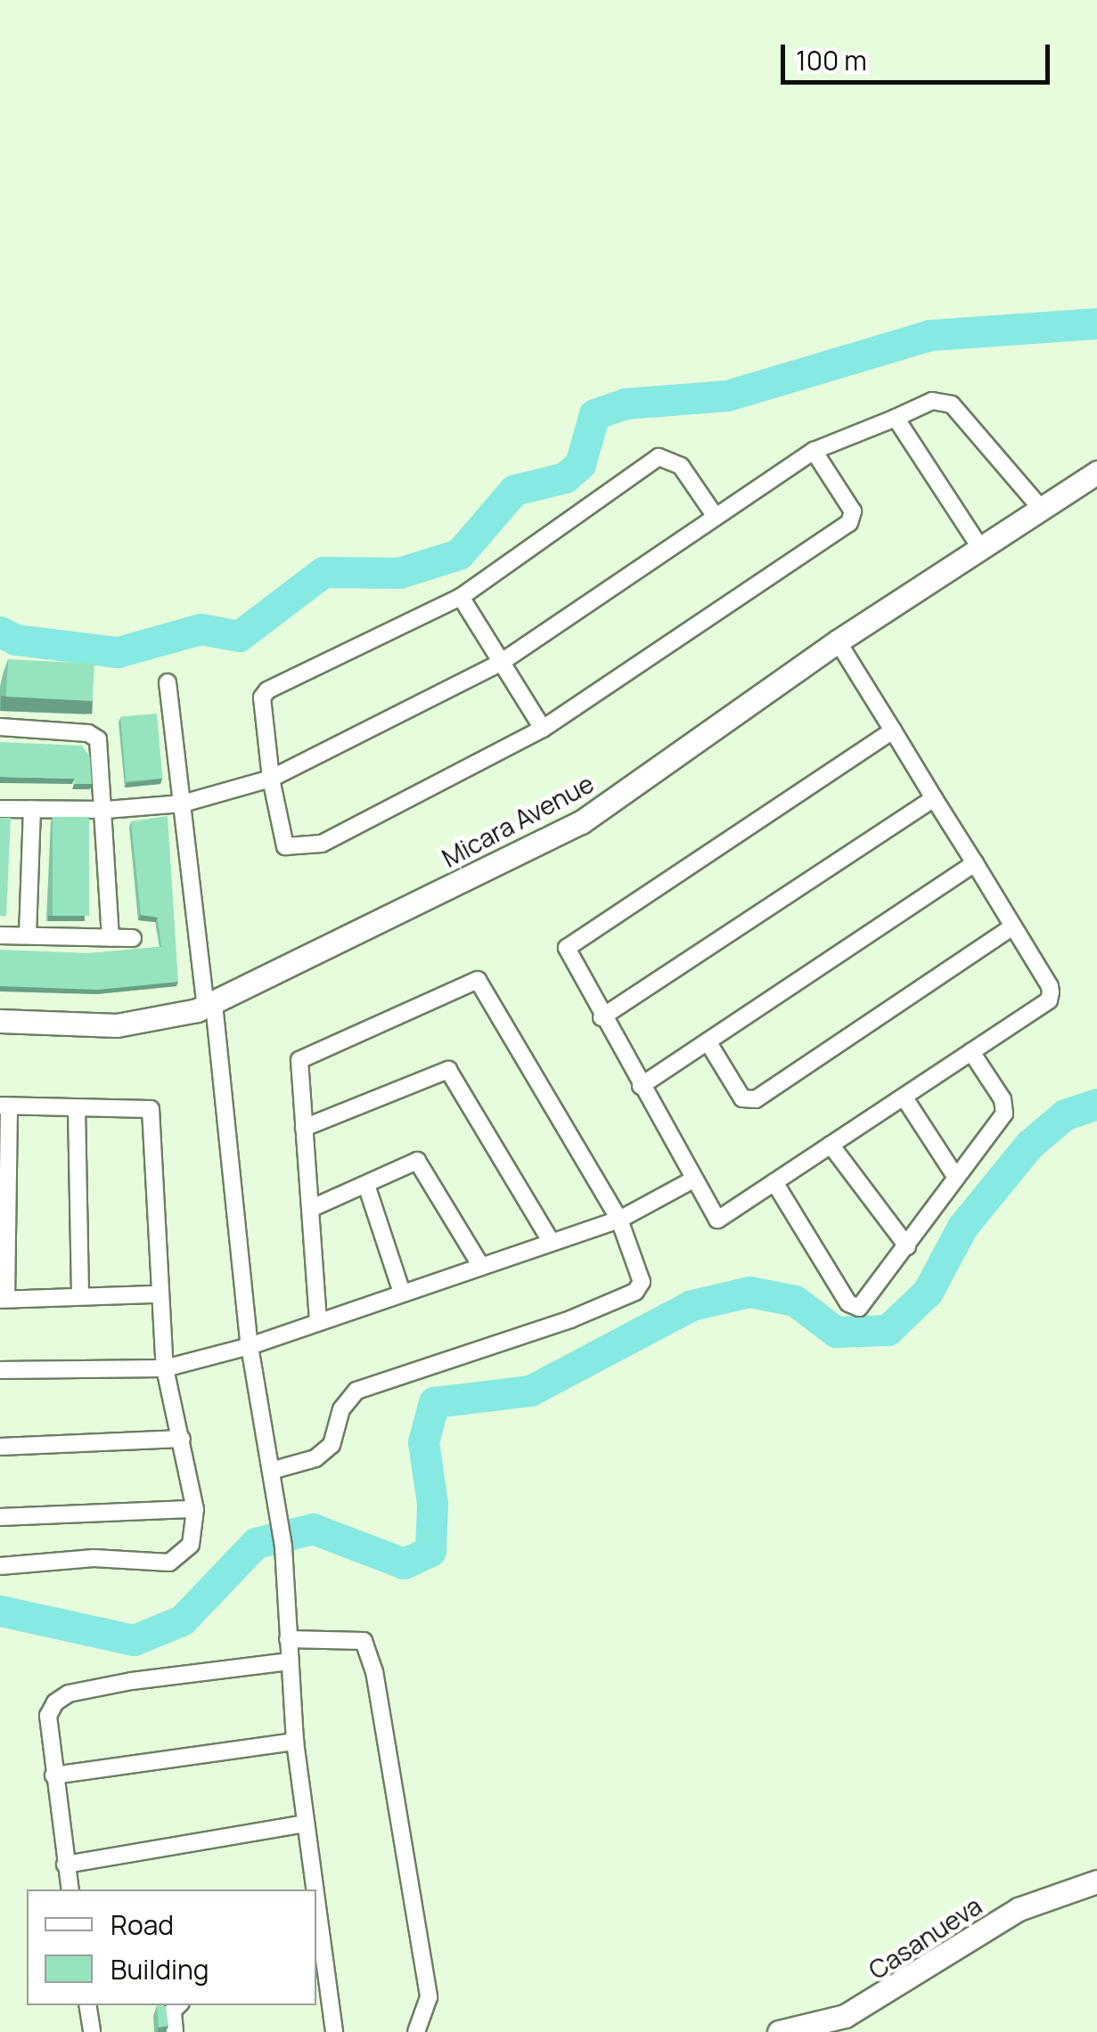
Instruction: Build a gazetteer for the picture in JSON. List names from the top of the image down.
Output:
{
  "streets": {
    "street": ["Micara Avenue", "Casanueva"]
  },
  "legend": ["Road", "Building"],
  "scale_bar": "100 m"
}
